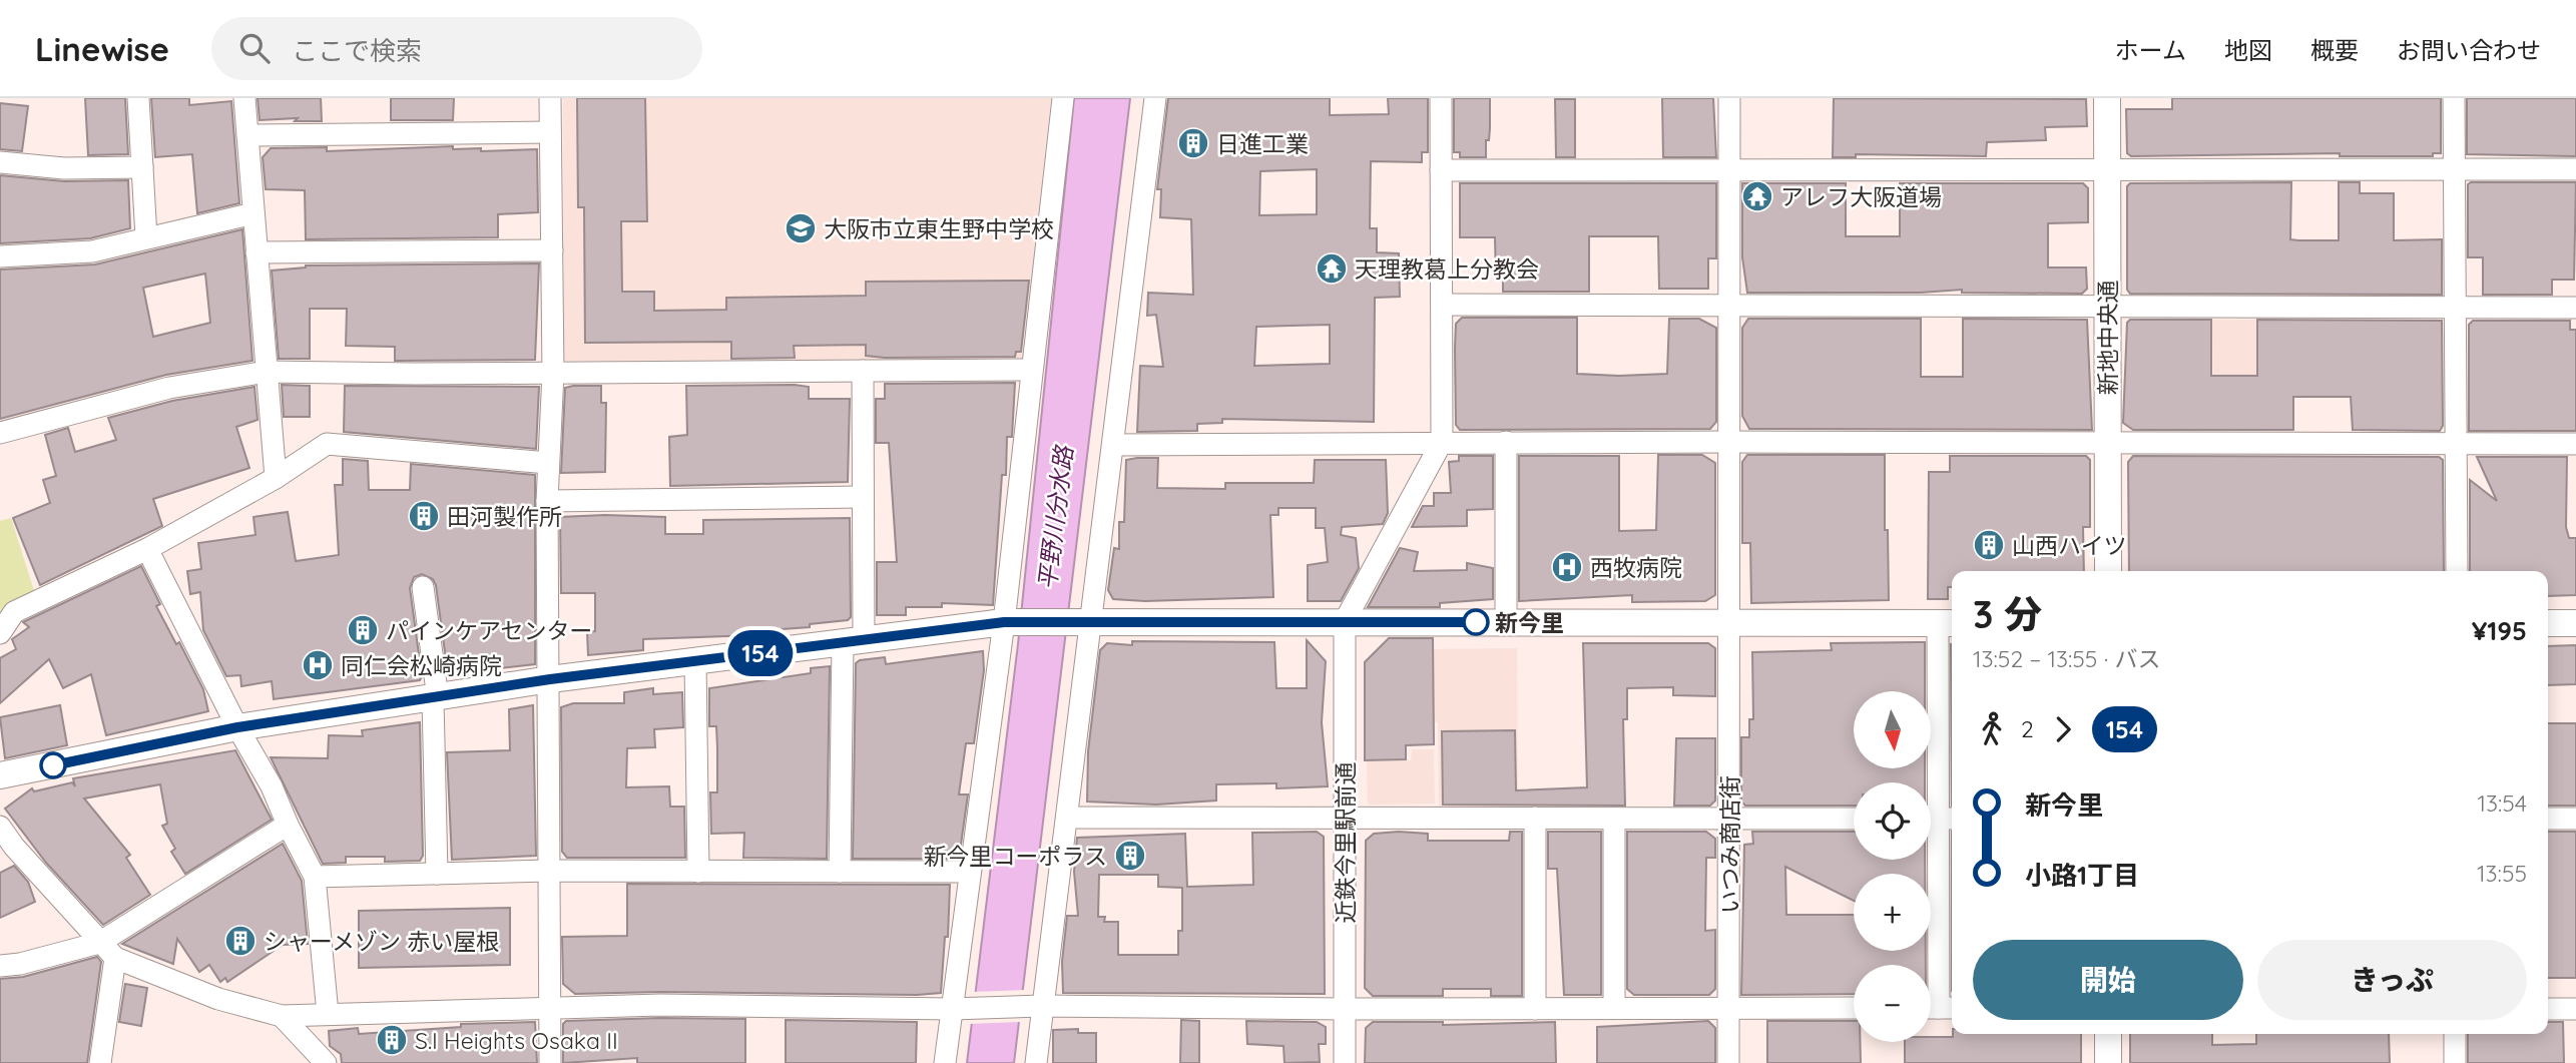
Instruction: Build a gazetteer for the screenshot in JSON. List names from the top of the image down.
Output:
{
  "streets": {
    "street": ["新地中央通", "近鉄今里駅前通", "いつみ商店街"]
  },
  "water": ["平野川分水路"],
  "places": {
    "building": [
      "日進工業",
      "田河製作所",
      "山西ハイツ",
      "パインケアセンター",
      "新今里コーポラス",
      "シャーメゾン 赤い屋根",
      "S.I Heights Osaka II"
    ],
    "temple": ["アレフ大阪道場", "天理教葛上分教会"],
    "school or university": ["大阪市立東生野中学校"],
    "hospital": ["西牧病院", "同仁会松崎病院"],
    "other": ["新今里"]
  },
  "lines": ["bus line 154"],
  "north": "bottom",
  "page": {
    "header": "Linewise",
    "search": "ここで検索",
    "nav": [
      "ホーム",
      "地図",
      "概要",
      "お問い合わせ"
    ],
    "on_map": "154",
    "heading": ["3 分", "13:52 – 13:55 · バス", "¥195"],
    "legs": ["2", "154"],
    "map_buttons": ["+", "−"],
    "list": [
      {
        "name": "新今里",
        "value": "13:54"
      },
      {
        "name": "小路1丁目",
        "value": "13:55"
      }
    ],
    "buttons": ["開始", "きっぷ"]
  }
}
